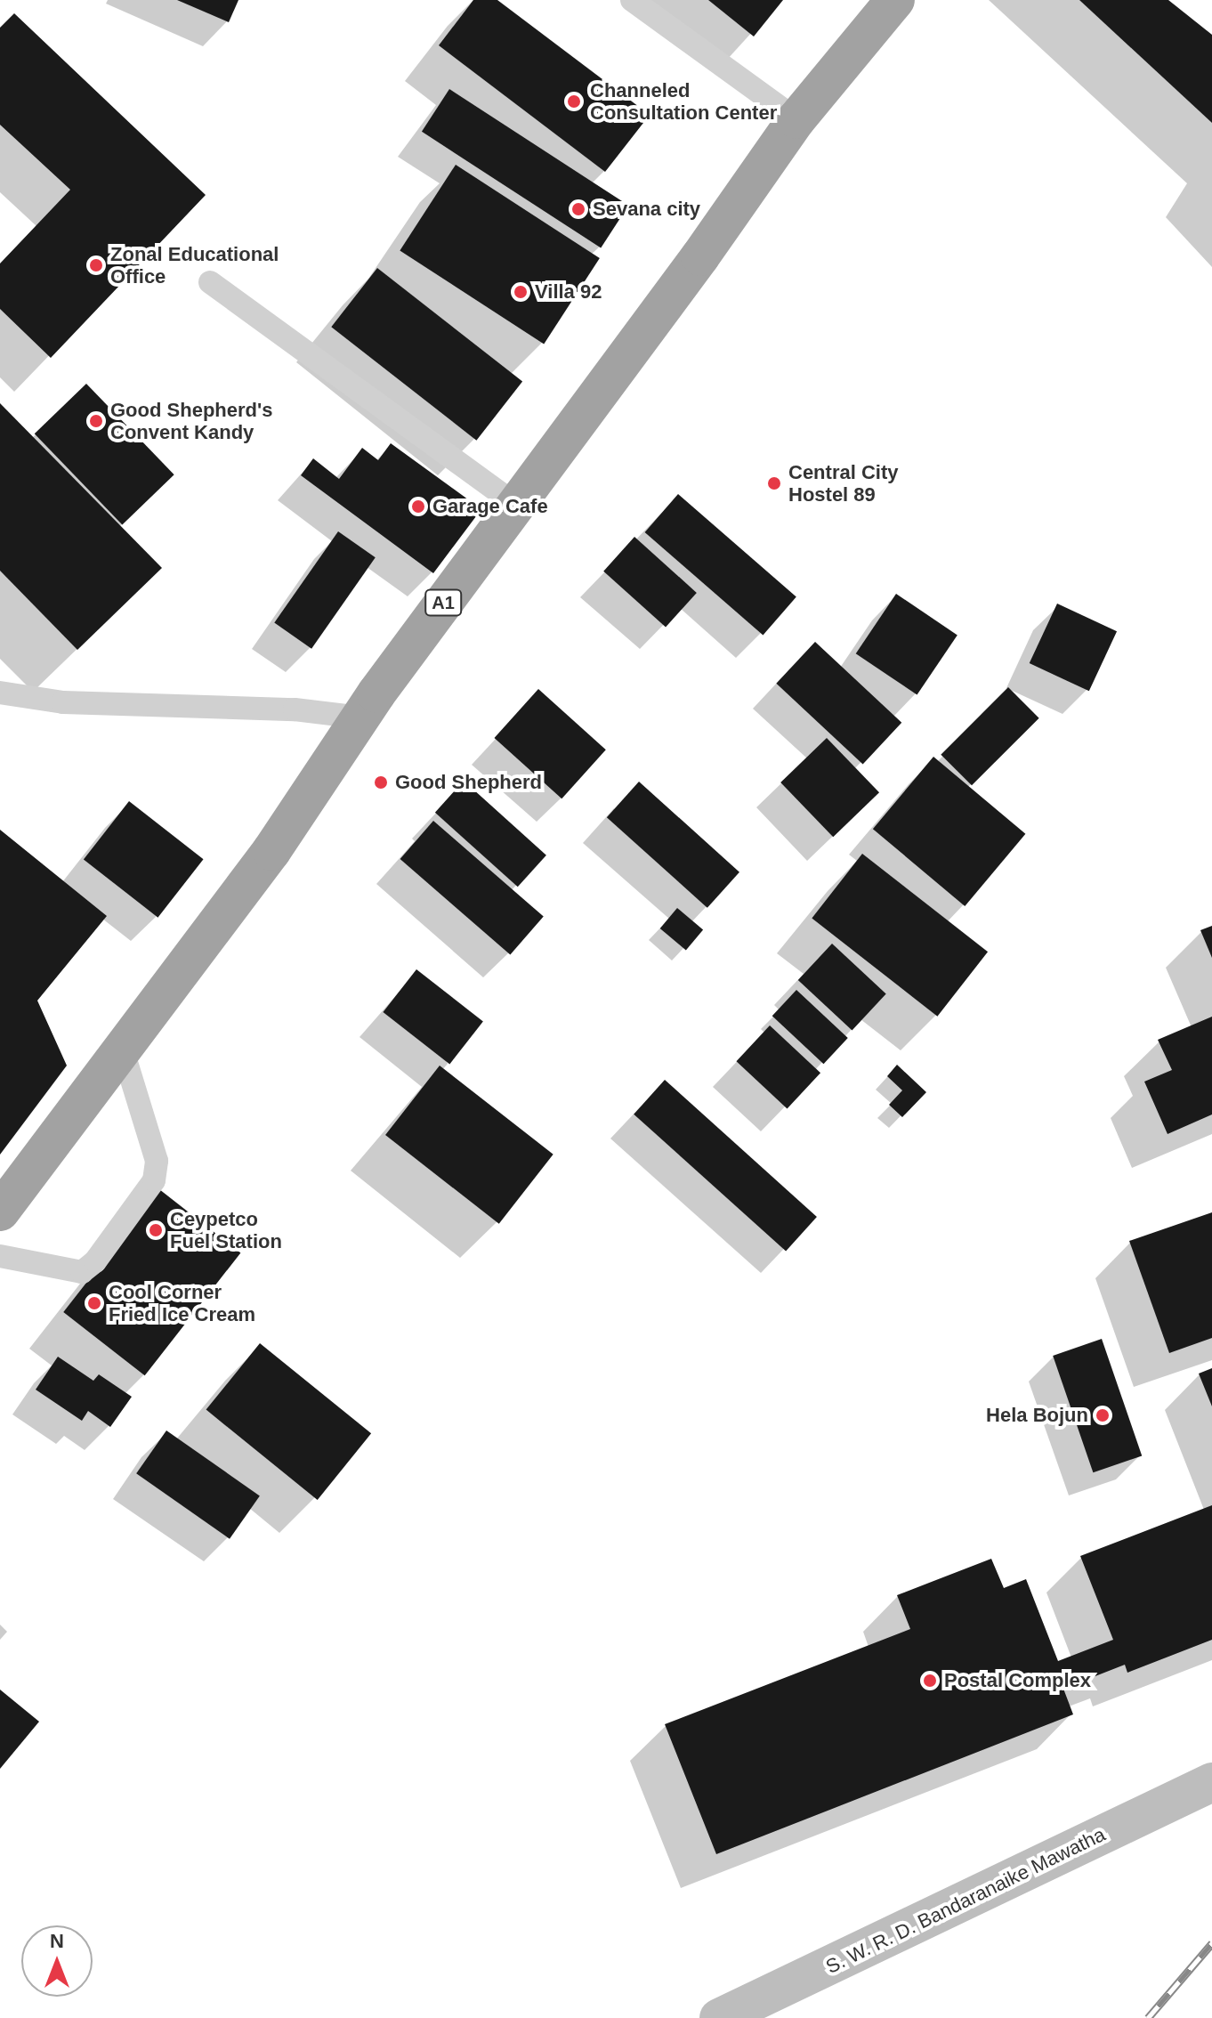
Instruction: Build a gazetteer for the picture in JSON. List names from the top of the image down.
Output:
{
  "streets": {
    "highway": ["A1"],
    "main road": ["S. W. R. D. Bandaranaike Mawatha"]
  },
  "places": [
    "Channeled Consultation Center",
    "Sevana city",
    "Zonal Educational Office",
    "Villa 92",
    "Good Shepherd's Convent Kandy",
    "Central City Hostel 89",
    "Garage Cafe",
    "Good Shepherd",
    "Ceypetco Fuel Station",
    "Cool Corner Fried Ice Cream",
    "Hela Bojun",
    "Postal Complex"
  ],
  "north": "top"
}
